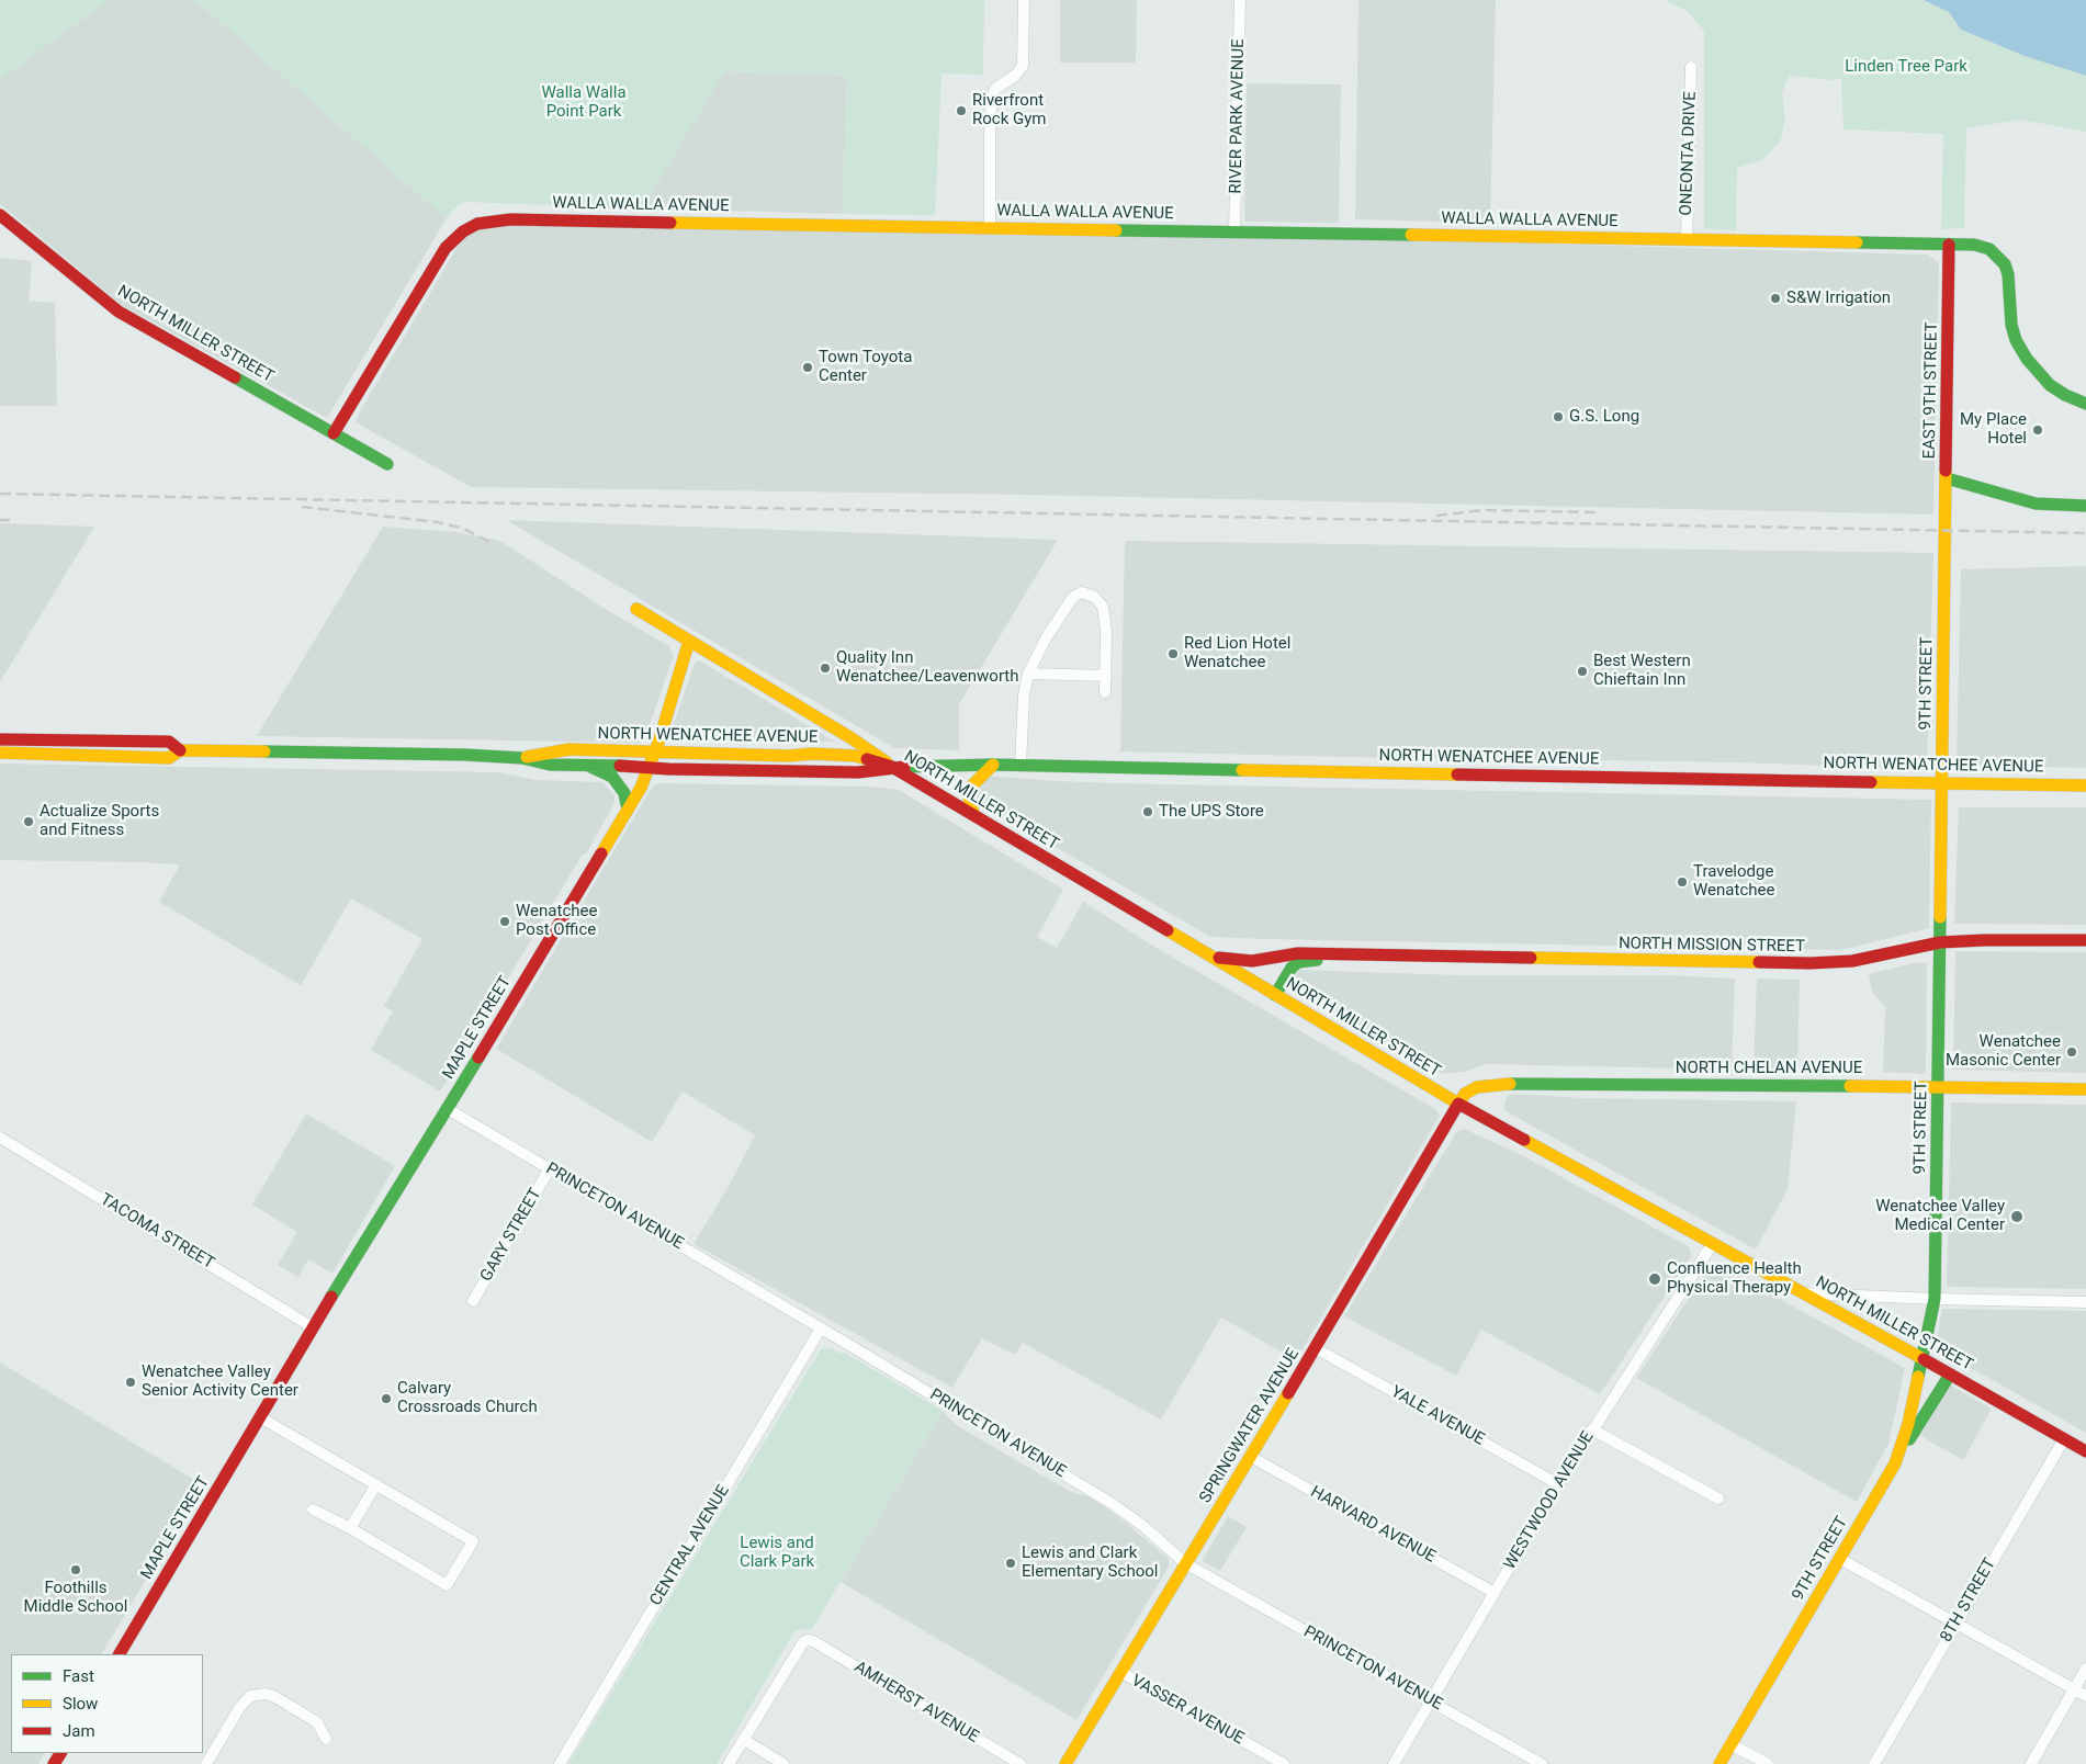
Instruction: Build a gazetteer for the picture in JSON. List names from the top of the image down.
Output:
{
  "streets": {
    "street": [
      "RIVER PARK AVENUE",
      "ONEONTA DRIVE",
      "WALLA WALLA AVENUE",
      "NORTH MILLER STREET",
      "EAST 9TH STREET",
      "9TH STREET",
      "NORTH WENATCHEE AVENUE",
      "NORTH MISSION STREET",
      "MAPLE STREET",
      "NORTH CHELAN AVENUE",
      "PRINCETON AVENUE",
      "TACOMA STREET",
      "GARY STREET",
      "YALE AVENUE",
      "SPRINGWATER AVENUE",
      "WESTWOOD AVENUE",
      "HARVARD AVENUE",
      "CENTRAL AVENUE",
      "8TH STREET",
      "AMHERST AVENUE",
      "VASSER AVENUE"
    ]
  },
  "crossings": [
    ["RIVER PARK AVENUE", "WALLA WALLA AVENUE"],
    ["ONEONTA DRIVE", "WALLA WALLA AVENUE"],
    ["WALLA WALLA AVENUE", "NORTH MILLER STREET"],
    ["WALLA WALLA AVENUE", "EAST 9TH STREET"],
    ["NORTH MILLER STREET", "9TH STREET"],
    ["NORTH MILLER STREET", "NORTH WENATCHEE AVENUE"],
    ["NORTH MILLER STREET", "NORTH MISSION STREET"],
    ["NORTH MILLER STREET", "MAPLE STREET"],
    ["NORTH MILLER STREET", "NORTH CHELAN AVENUE"],
    ["NORTH MILLER STREET", "SPRINGWATER AVENUE"],
    ["NORTH MILLER STREET", "WESTWOOD AVENUE"],
    ["NORTH MILLER STREET", "8TH STREET"],
    ["EAST 9TH STREET", "9TH STREET"],
    ["9TH STREET", "NORTH WENATCHEE AVENUE"],
    ["9TH STREET", "NORTH MISSION STREET"],
    ["9TH STREET", "NORTH CHELAN AVENUE"],
    ["NORTH WENATCHEE AVENUE", "MAPLE STREET"],
    ["MAPLE STREET", "PRINCETON AVENUE"],
    ["MAPLE STREET", "TACOMA STREET"],
    ["NORTH CHELAN AVENUE", "SPRINGWATER AVENUE"],
    ["PRINCETON AVENUE", "GARY STREET"],
    ["PRINCETON AVENUE", "SPRINGWATER AVENUE"],
    ["PRINCETON AVENUE", "WESTWOOD AVENUE"],
    ["PRINCETON AVENUE", "CENTRAL AVENUE"],
    ["YALE AVENUE", "SPRINGWATER AVENUE"],
    ["YALE AVENUE", "WESTWOOD AVENUE"],
    ["SPRINGWATER AVENUE", "HARVARD AVENUE"],
    ["SPRINGWATER AVENUE", "VASSER AVENUE"],
    ["WESTWOOD AVENUE", "HARVARD AVENUE"]
  ],
  "parks": ["Linden Tree Park", "Walla Walla Point Park", "Lewis and Clark Park"],
  "places": [
    "Riverfront Rock Gym",
    "S&W Irrigation",
    "Town Toyota Center",
    "G.S. Long",
    "My Place Hotel",
    "Red Lion Hotel Wenatchee",
    "Quality Inn Wenatchee/Leavenworth",
    "Best Western Chieftain Inn",
    "The UPS Store",
    "Actualize Sports and Fitness",
    "Travelodge Wenatchee",
    "Wenatchee Post Office",
    "Wenatchee Masonic Center",
    "Wenatchee Valley Medical Center",
    "Confluence Health Physical Therapy",
    "Wenatchee Valley Senior Activity Center",
    "Calvary Crossroads Church",
    "Lewis and Clark Elementary School",
    "Foothills Middle School"
  ],
  "legend": ["Fast", "Slow", "Jam"]
}
